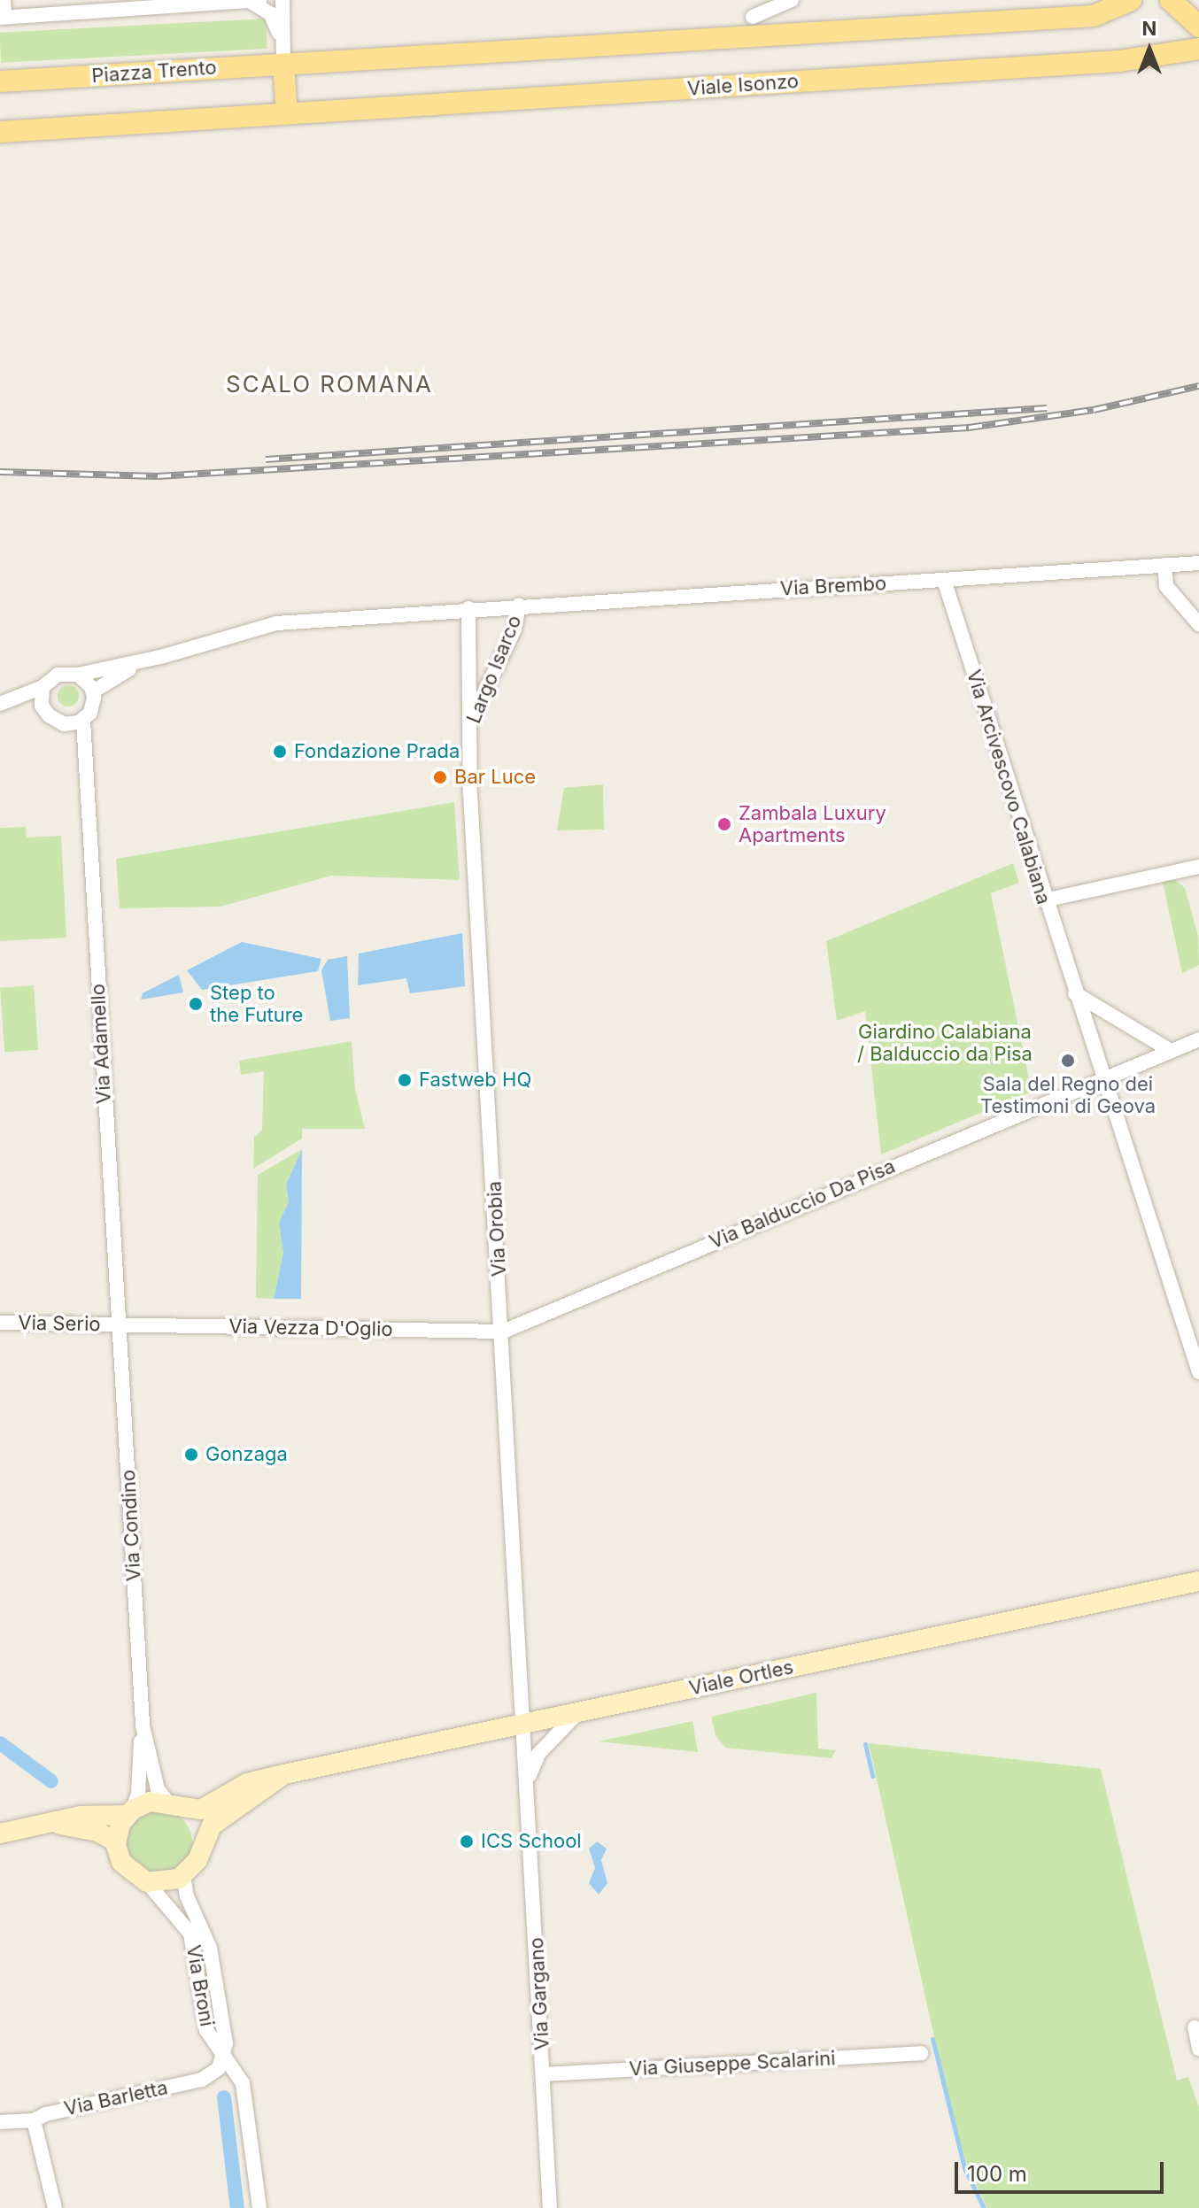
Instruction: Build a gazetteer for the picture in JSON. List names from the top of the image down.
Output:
{
  "streets": {
    "main road": ["Piazza Trento", "Viale Isonzo"],
    "street": [
      "Via Brembo",
      "Largo Isarco",
      "Via Arcivescovo Calabiana",
      "Via Adamello",
      "Via Balduccio Da Pisa",
      "Via Orobia",
      "Via Serio",
      "Via Vezza D'Oglio",
      "Via Condino",
      "Viale Ortles",
      "Via Broni",
      "Via Gargano",
      "Via Giuseppe Scalarini",
      "Via Barletta"
    ]
  },
  "crossings": [
    ["Via Brembo", "Largo Isarco"],
    ["Via Brembo", "Via Arcivescovo Calabiana"],
    ["Largo Isarco", "Via Orobia"],
    ["Via Arcivescovo Calabiana", "Via Balduccio Da Pisa"],
    ["Via Adamello", "Via Serio"],
    ["Via Adamello", "Via Vezza D'Oglio"],
    ["Via Adamello", "Via Condino"],
    ["Via Balduccio Da Pisa", "Via Orobia"],
    ["Via Balduccio Da Pisa", "Via Vezza D'Oglio"],
    ["Via Orobia", "Via Vezza D'Oglio"],
    ["Via Orobia", "Viale Ortles"],
    ["Via Orobia", "Via Gargano"],
    ["Via Serio", "Via Vezza D'Oglio"],
    ["Via Serio", "Via Condino"],
    ["Via Vezza D'Oglio", "Via Condino"],
    ["Via Condino", "Viale Ortles"],
    ["Via Condino", "Via Broni"],
    ["Viale Ortles", "Via Broni"],
    ["Viale Ortles", "Via Gargano"],
    ["Via Broni", "Via Barletta"],
    ["Via Gargano", "Via Giuseppe Scalarini"]
  ],
  "districts": ["SCALO ROMANA"],
  "parks": ["Giardino Calabiana / Balduccio da Pisa"],
  "places": [
    "Fondazione Prada",
    "Bar Luce",
    "Zambala Luxury Apartments",
    "Step to the Future",
    "Sala del Regno dei Testimoni di Geova",
    "Fastweb HQ",
    "Gonzaga",
    "ICS School"
  ],
  "scale_bar": "100 m",
  "north": "top"
}
